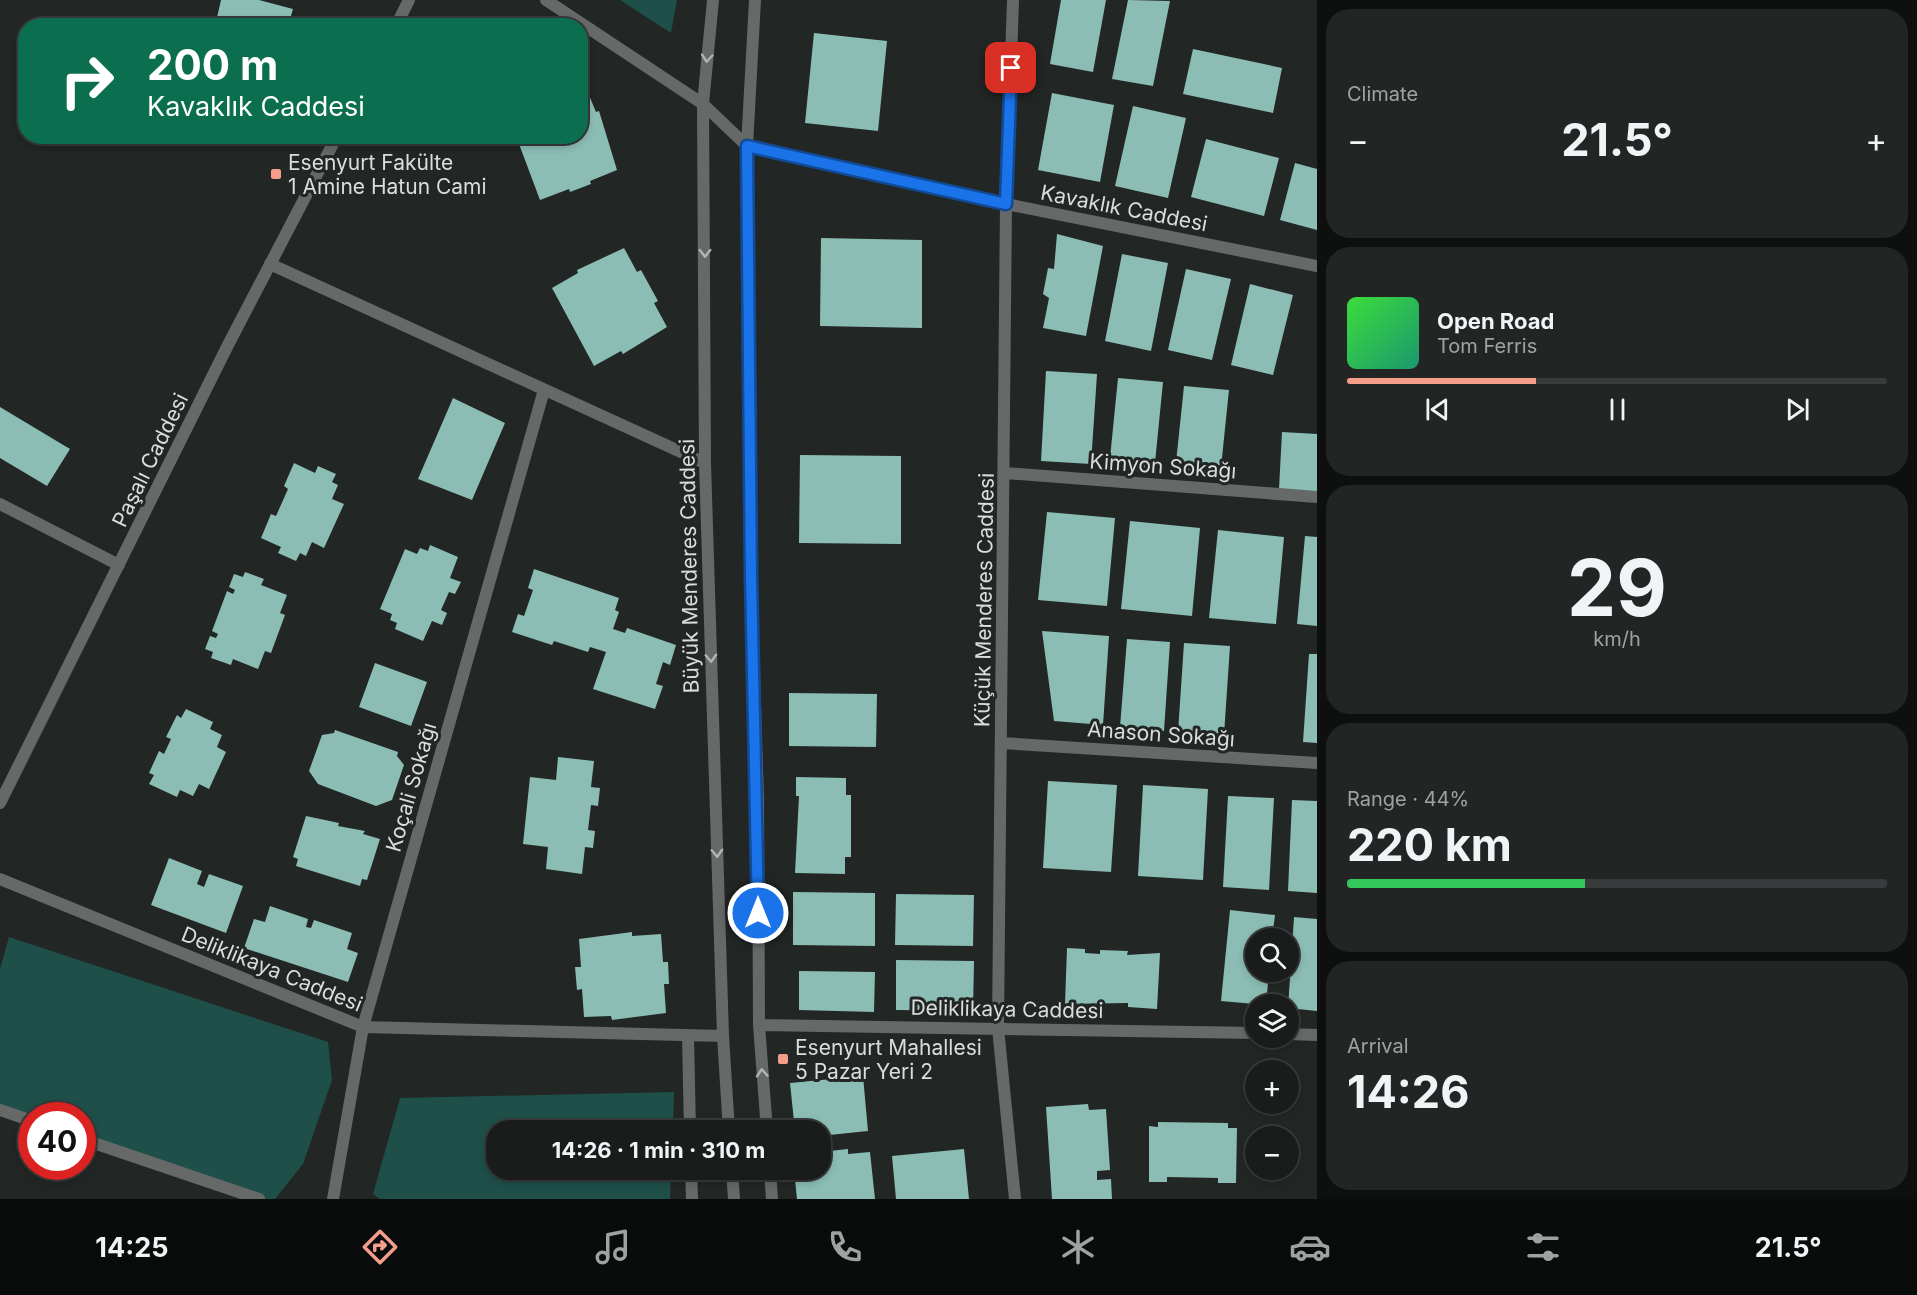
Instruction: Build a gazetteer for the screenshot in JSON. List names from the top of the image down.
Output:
{
  "streets": {
    "street": [
      "Kavaklık Caddesi",
      "Paşalı Caddesi",
      "Kimyon Sokağı",
      "Büyük Menderes Caddesi",
      "Küçük Menderes Caddesi",
      "Anason Sokağı",
      "Koçali Sokağı",
      "Deliklikaya Caddesi"
    ]
  },
  "crossings": [
    ["Kavaklık Caddesi", "Küçük Menderes Caddesi"],
    ["Kimyon Sokağı", "Küçük Menderes Caddesi"],
    ["Büyük Menderes Caddesi", "Deliklikaya Caddesi"],
    ["Küçük Menderes Caddesi", "Anason Sokağı"],
    ["Küçük Menderes Caddesi", "Deliklikaya Caddesi"],
    ["Koçali Sokağı", "Deliklikaya Caddesi"]
  ],
  "places": {
    "transit": ["Esenyurt Fakülte 1 Amine Hatun Cami", "Esenyurt Mahallesi 5 Pazar Yeri 2"]
  },
  "page": {
    "tile": [
      "Climate",
      ["29", "km/h"],
      ["Range · 44%", "220 km"],
      ["Arrival", "14:26"]
    ],
    "turn": ["200 m", "Kavaklık Caddesi"],
    "heat": ["−", "21.5°", "+"],
    "song": ["Open Road", "Tom Ferris"],
    "map_buttons": ["+", "−"],
    "limit": "40",
    "trip": "14:26 · 1 min · 310 m",
    "tabs": ["14:25", "21.5°"]
  }
}
